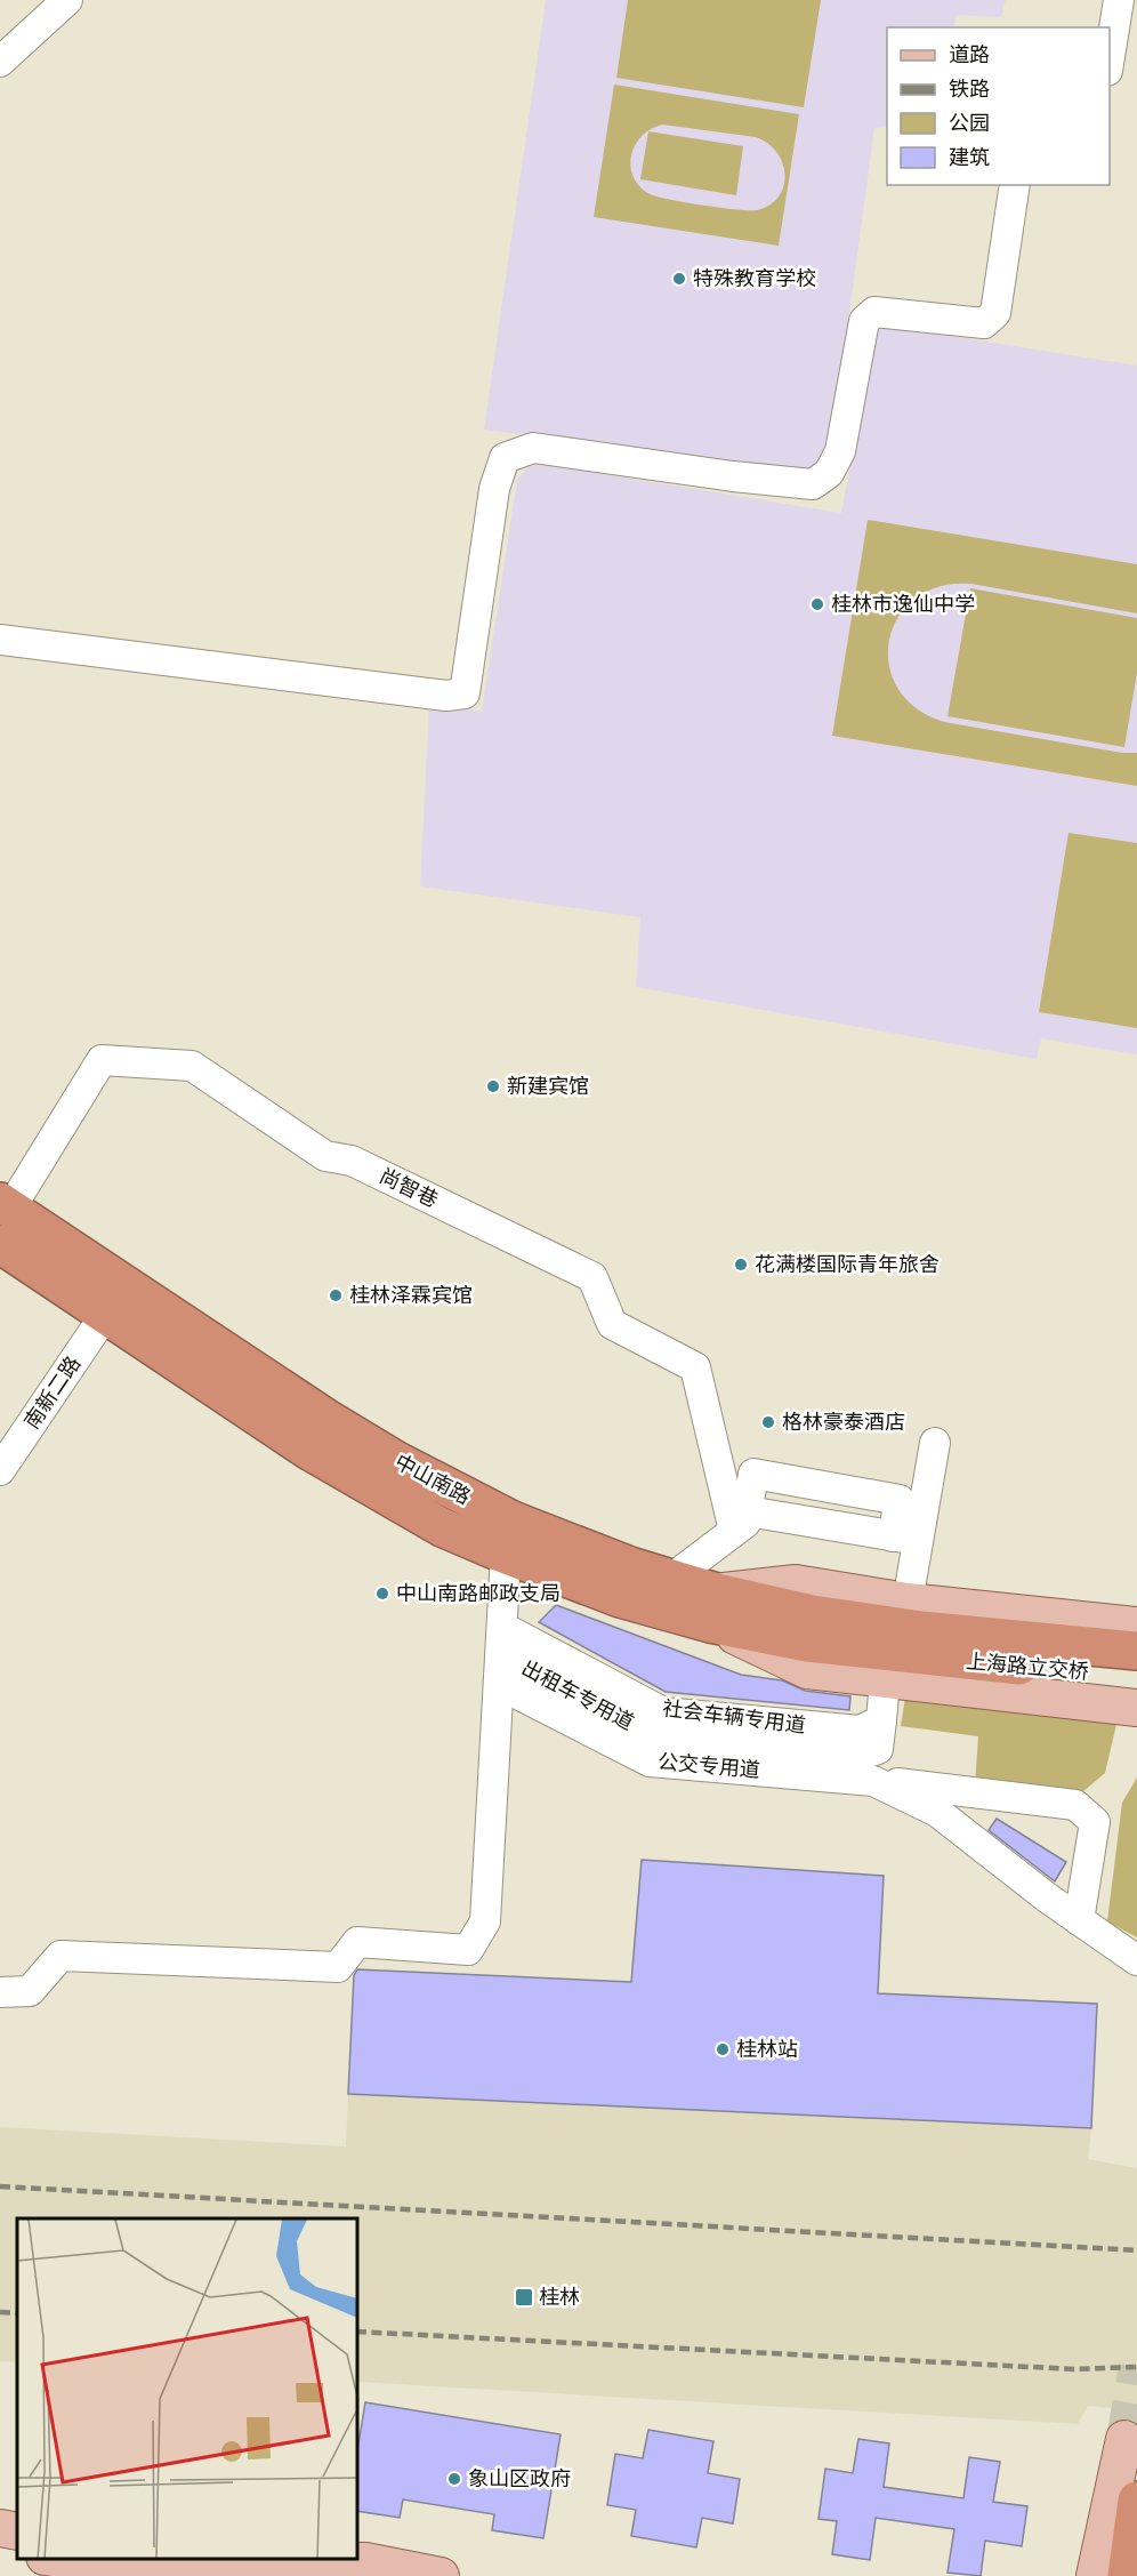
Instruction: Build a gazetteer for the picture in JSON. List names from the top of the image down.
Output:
{
  "streets": {
    "highway": ["中山南路", "上海路立交桥"],
    "street": [
      "尚智巷",
      "南新二路",
      "社会车辆专用道",
      "公交专用道"
    ]
  },
  "crossings": [
    ["尚智巷", "中山南路"],
    ["南新二路", "中山南路"],
    ["中山南路", "上海路立交桥"],
    ["社会车辆专用道", "公交专用道"]
  ],
  "places": {
    "other": [
      "特殊教育学校",
      "桂林市逸仙中学",
      "新建宾馆",
      "花满楼国际青年旅舍",
      "桂林泽霖宾馆",
      "格林豪泰酒店",
      "中山南路邮政支局",
      "桂林站",
      "象山区政府"
    ],
    "transit": ["桂林"]
  },
  "legend": [
    "道路",
    "铁路",
    "公园",
    "建筑"
  ]
}
